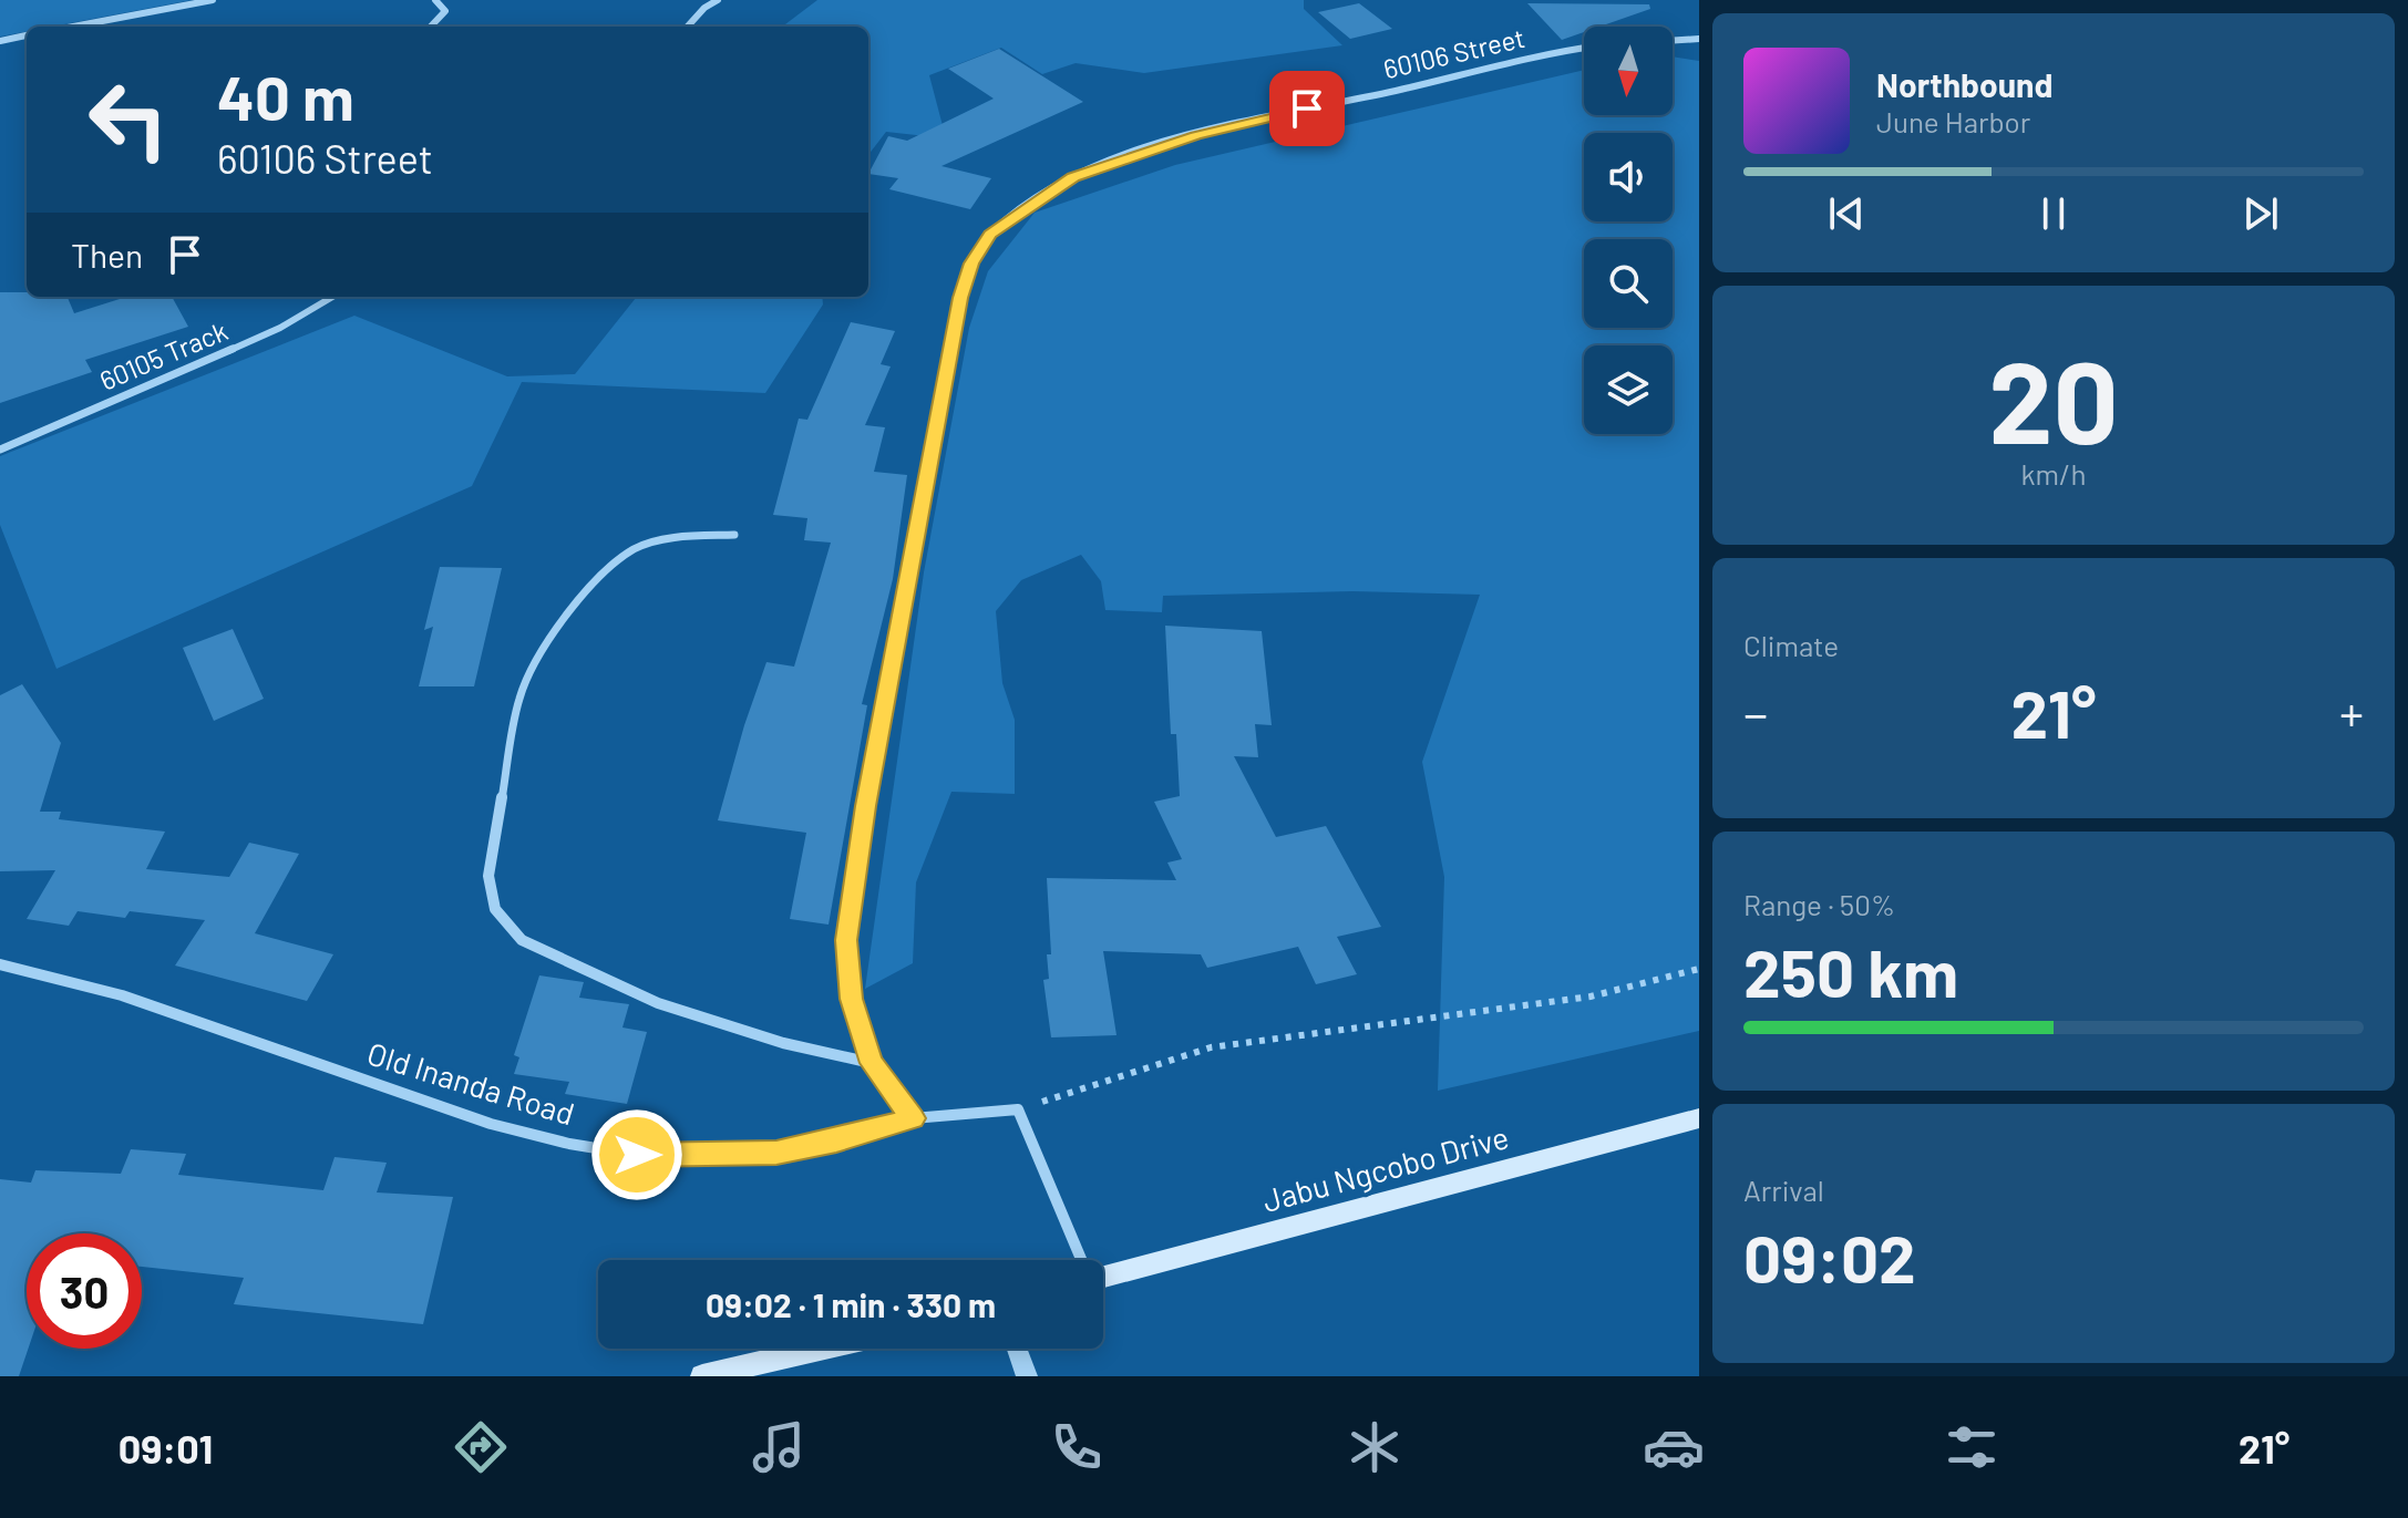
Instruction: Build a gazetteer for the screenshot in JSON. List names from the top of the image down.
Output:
{
  "streets": {
    "main road": ["Jabu Ngcobo Drive"],
    "street": ["60106 Street", "60105 Track", "Old Inanda Road"]
  },
  "crossings": [
    ["60106 Street", "Old Inanda Road"]
  ],
  "north": "bottom",
  "page": {
    "turn": ["40 m", "60106 Street"],
    "song": ["Northbound", "June Harbor"],
    "then": "Then",
    "tile": [
      ["20", "km/h"],
      "Climate",
      ["Range · 50%", "250 km"],
      ["Arrival", "09:02"]
    ],
    "heat": ["−", "21°", "+"],
    "limit": "30",
    "trip": "09:02 · 1 min · 330 m",
    "tabs": ["09:01", "21°"]
  }
}
